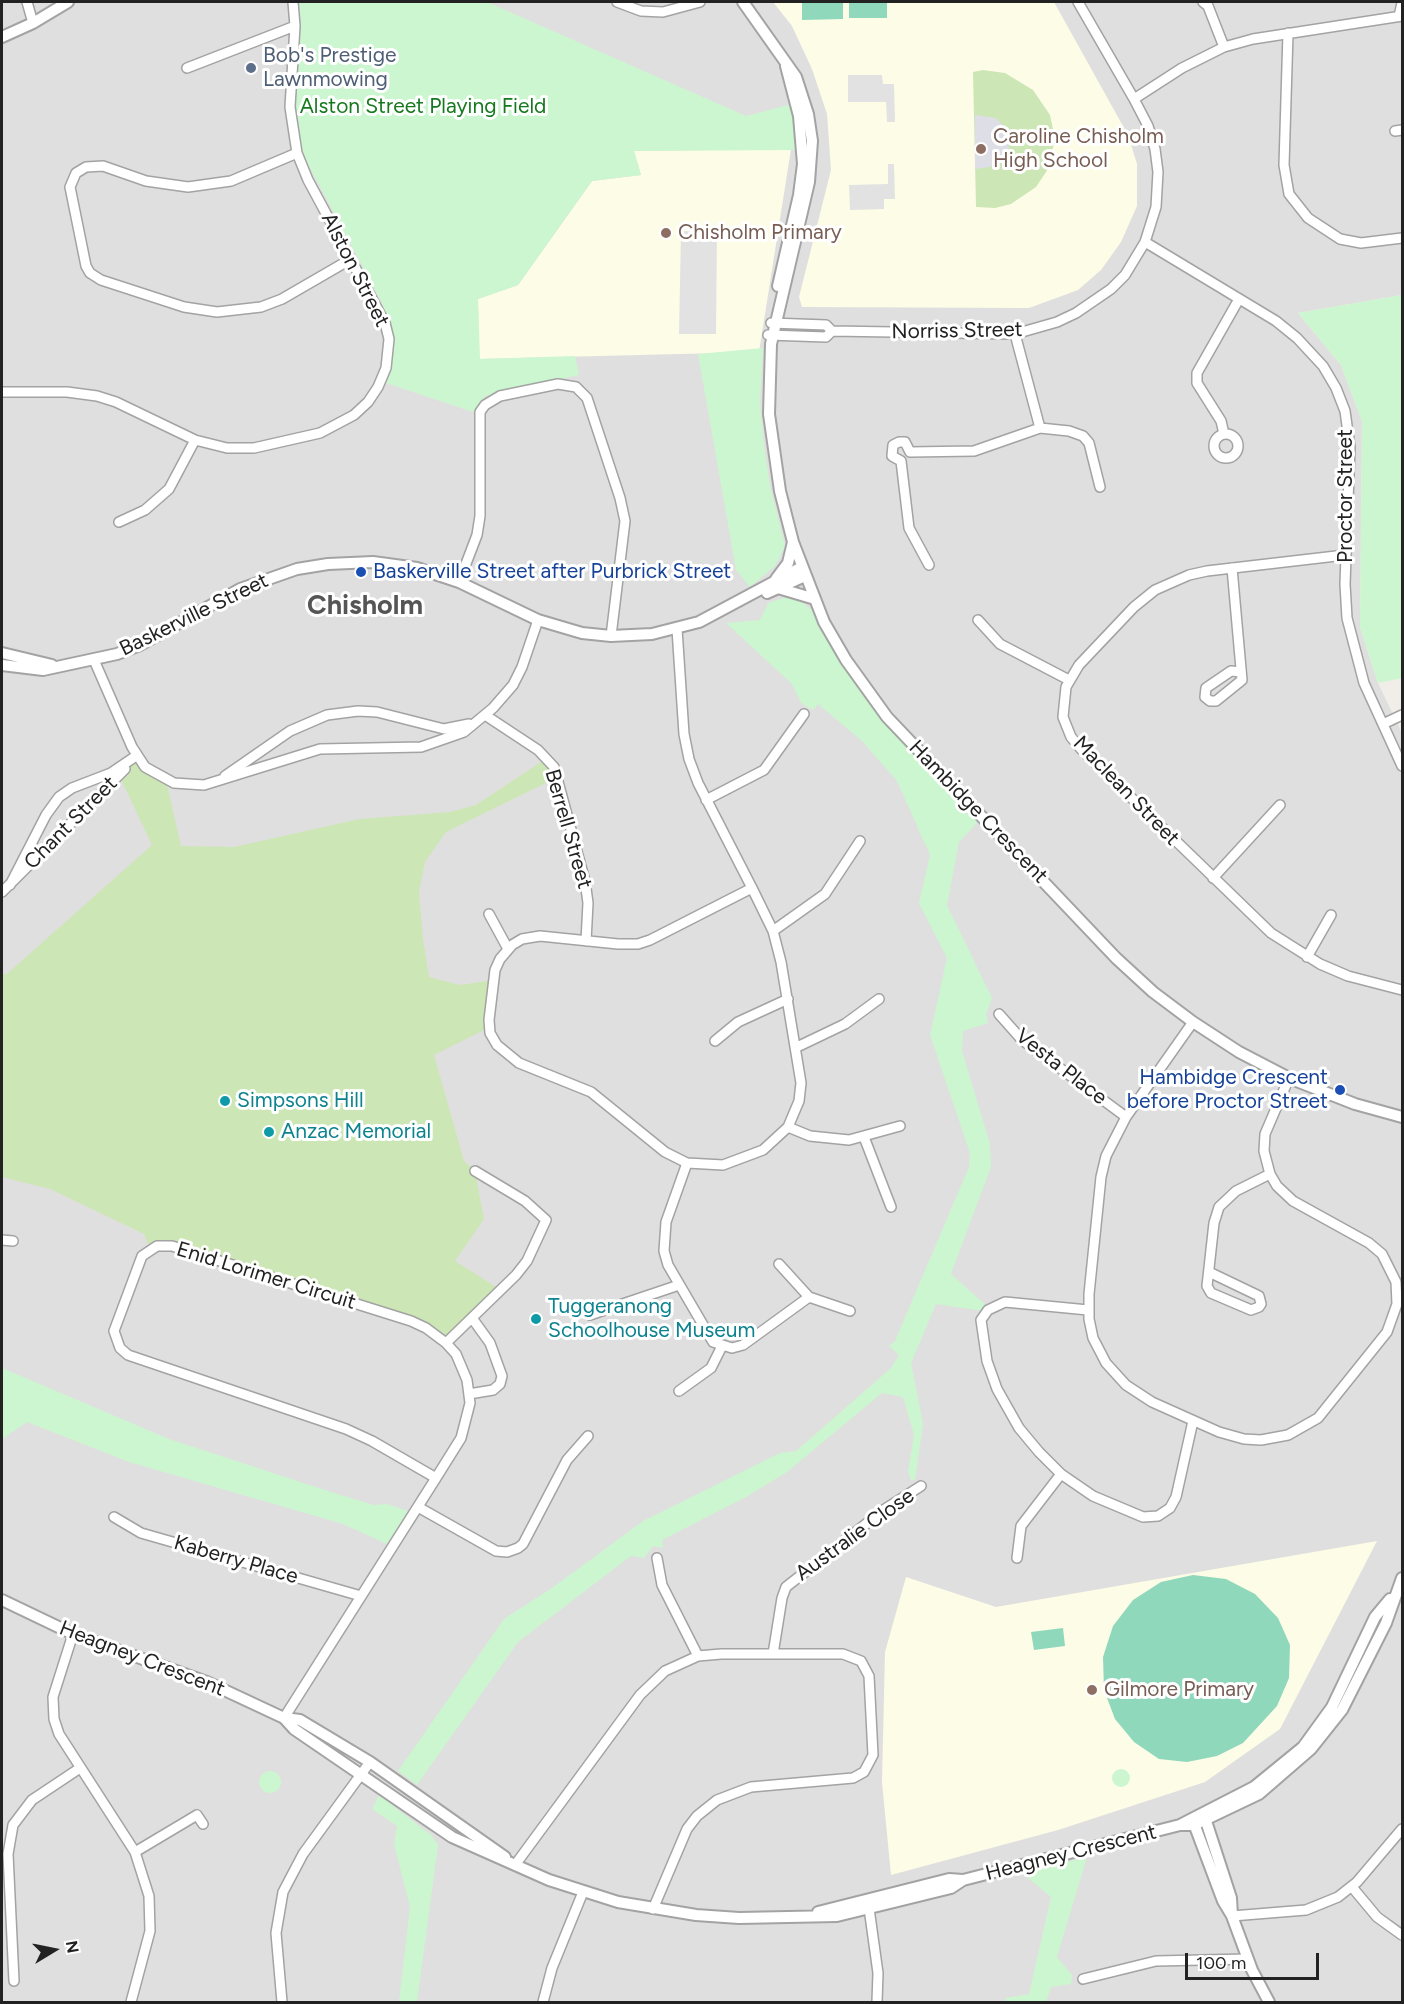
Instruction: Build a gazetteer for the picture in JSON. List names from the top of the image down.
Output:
{
  "streets": {
    "street": [
      "Alston Street",
      "Norriss Street",
      "Proctor Street",
      "Baskerville Street",
      "Maclean Street",
      "Hambidge Crescent",
      "Chant Street",
      "Berrell Street",
      "Vesta Place",
      "Enid Lorimer Circuit",
      "Australie Close",
      "Kaberry Place",
      "Heagney Crescent"
    ]
  },
  "crossings": [
    ["Norriss Street", "Proctor Street"],
    ["Norriss Street", "Hambidge Crescent"],
    ["Proctor Street", "Maclean Street"],
    ["Baskerville Street", "Hambidge Crescent"],
    ["Enid Lorimer Circuit", "Kaberry Place"],
    ["Enid Lorimer Circuit", "Heagney Crescent"]
  ],
  "districts": ["Chisholm"],
  "parks": ["Alston Street Playing Field"],
  "places": [
    "Bob's Prestige Lawnmowing",
    "Caroline Chisholm High School",
    "Chisholm Primary",
    "Baskerville Street after Purbrick Street",
    "Hambidge Crescent before Proctor Street",
    "Simpsons Hill",
    "Anzac Memorial",
    "Tuggeranong Schoolhouse Museum",
    "Gilmore Primary"
  ],
  "scale_bar": "100 m",
  "north": "right"
}
